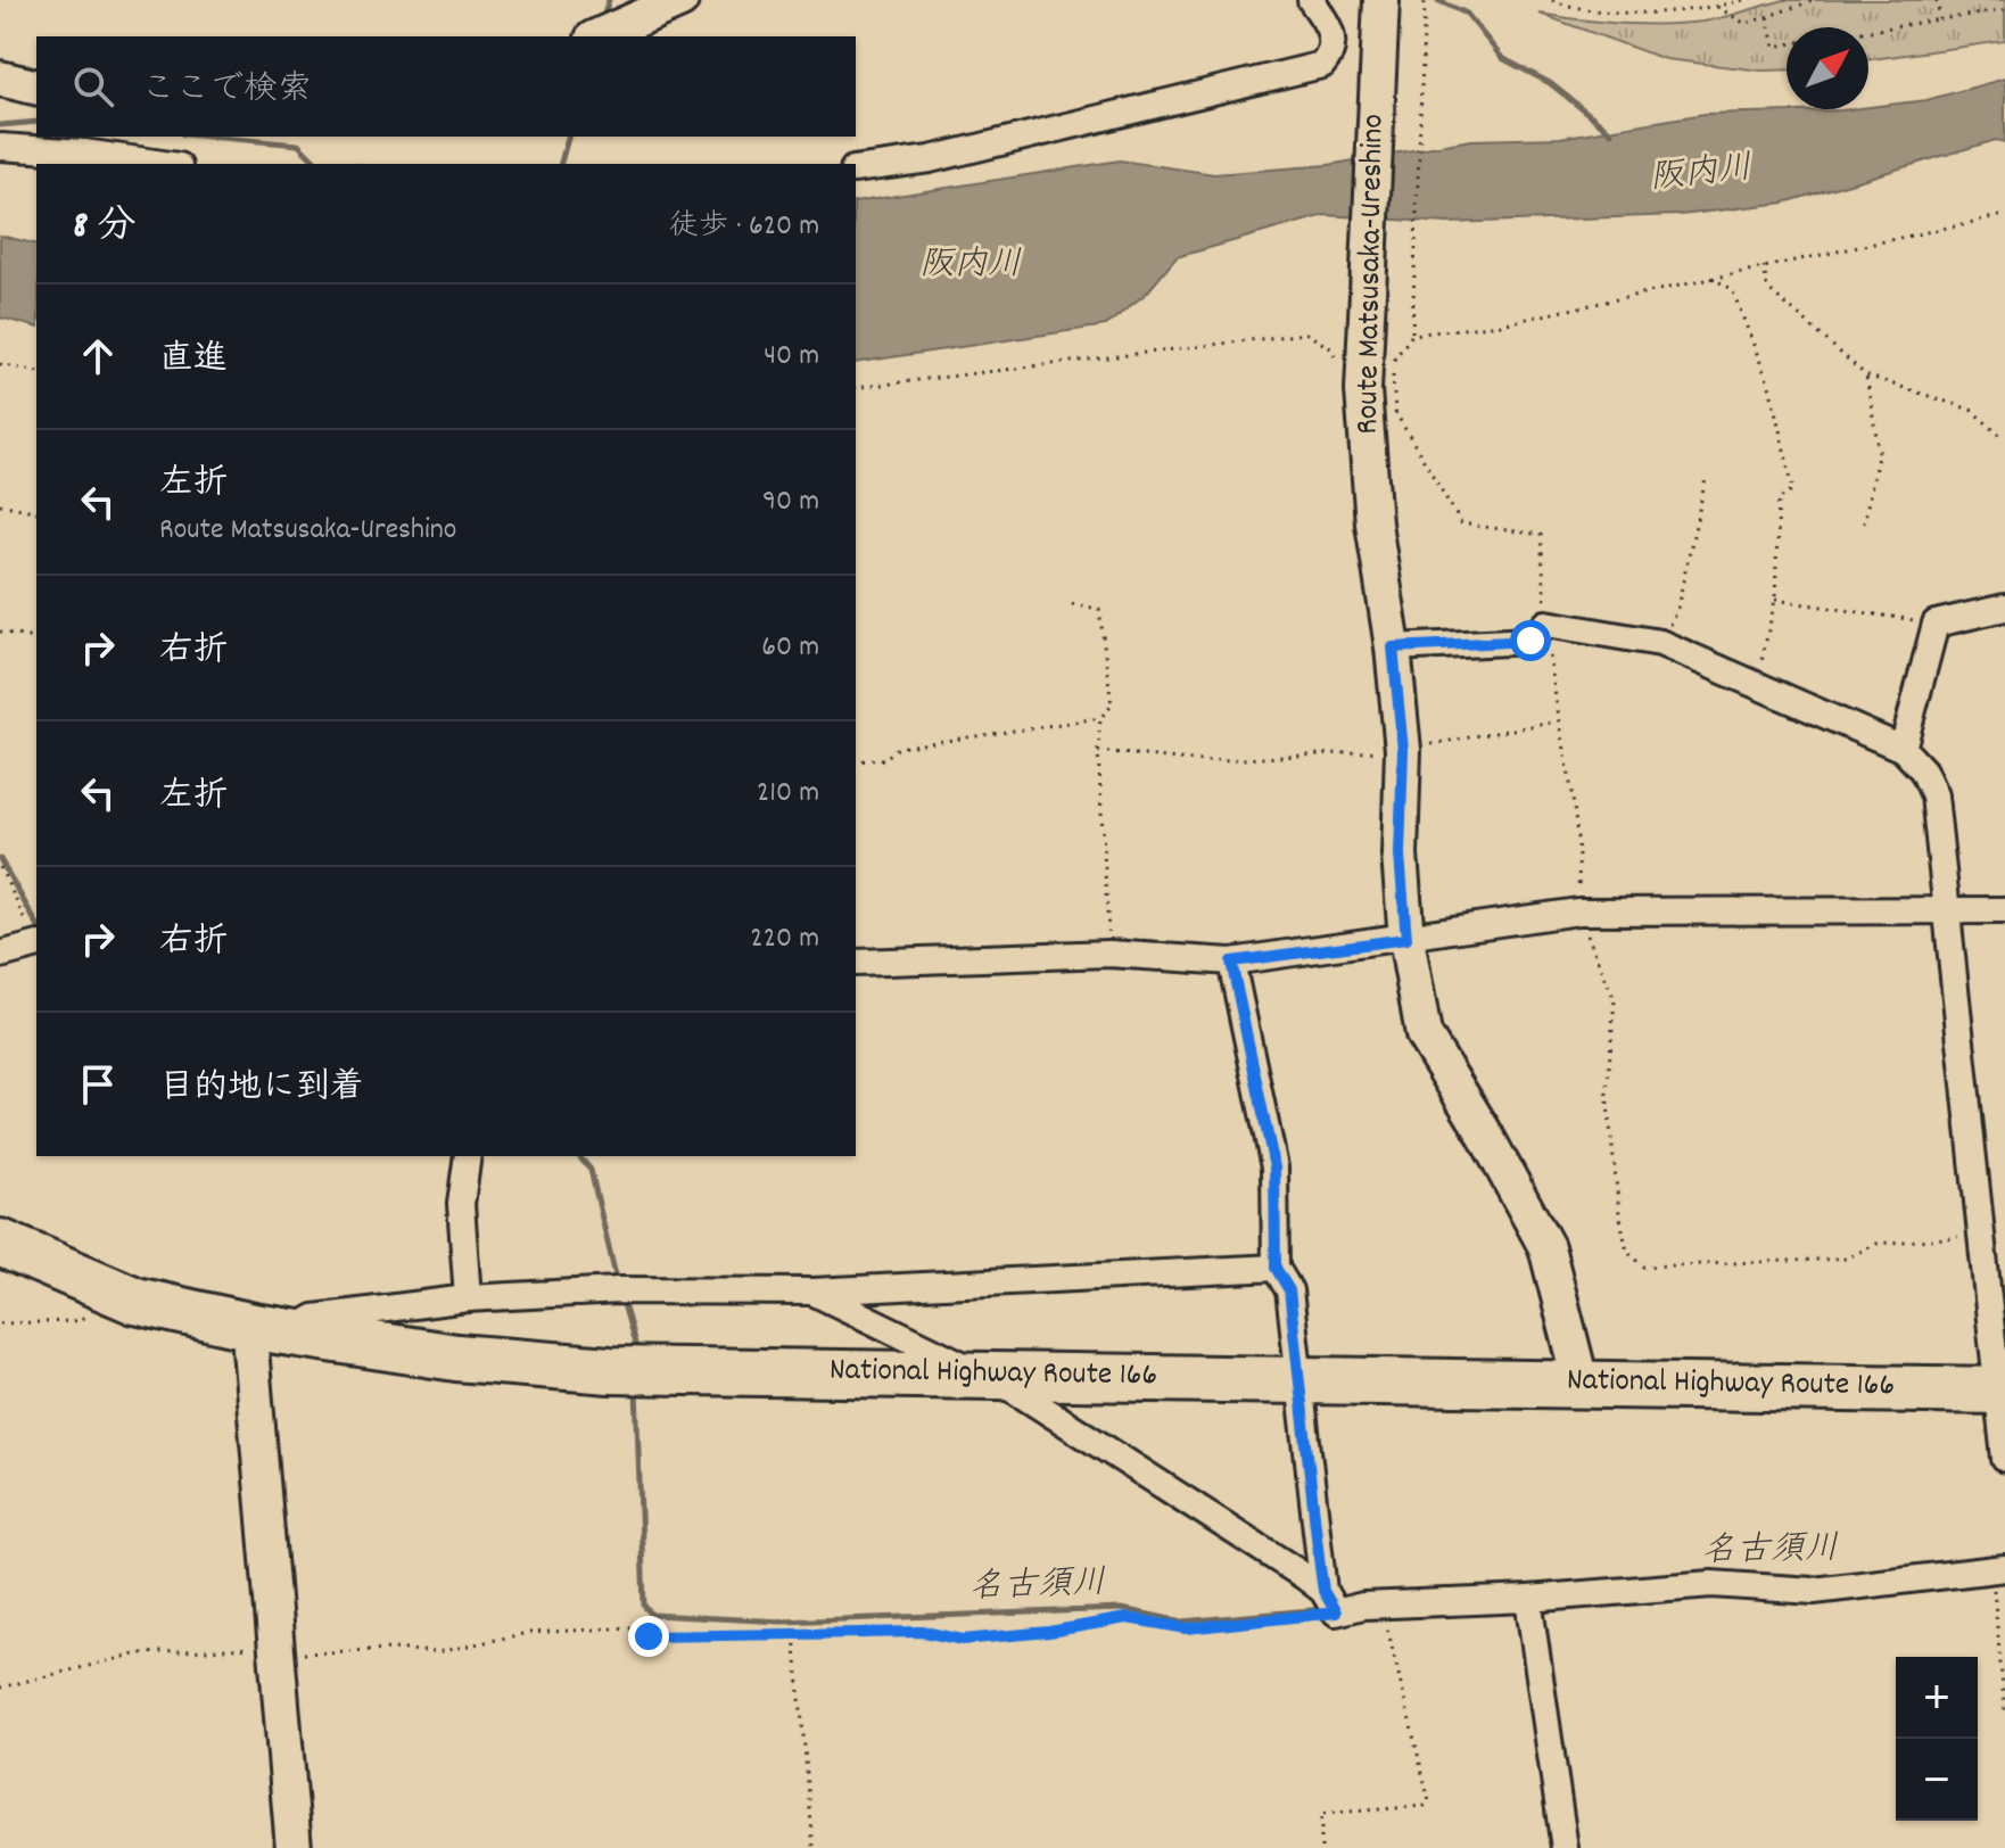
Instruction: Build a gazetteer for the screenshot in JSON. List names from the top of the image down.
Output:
{
  "streets": {
    "highway": ["National Highway Route 166"],
    "main road": ["Route Matsusaka-Ureshino"]
  },
  "crossings": [
    ["Route Matsusaka-Ureshino", "National Highway Route 166"]
  ],
  "water": ["阪内川", "名古須川"],
  "north": "top right",
  "page": {
    "search": "ここで検索",
    "heading": ["8 分", "徒歩 · 620 m"],
    "list": [
      ["直進", "40 m"],
      ["左折", "Route Matsusaka-Ureshino", "90 m"],
      ["右折", "60 m"],
      ["左折", "210 m"],
      ["右折", "220 m"],
      "目的地に到着"
    ],
    "map_buttons": ["+", "−"]
  }
}
